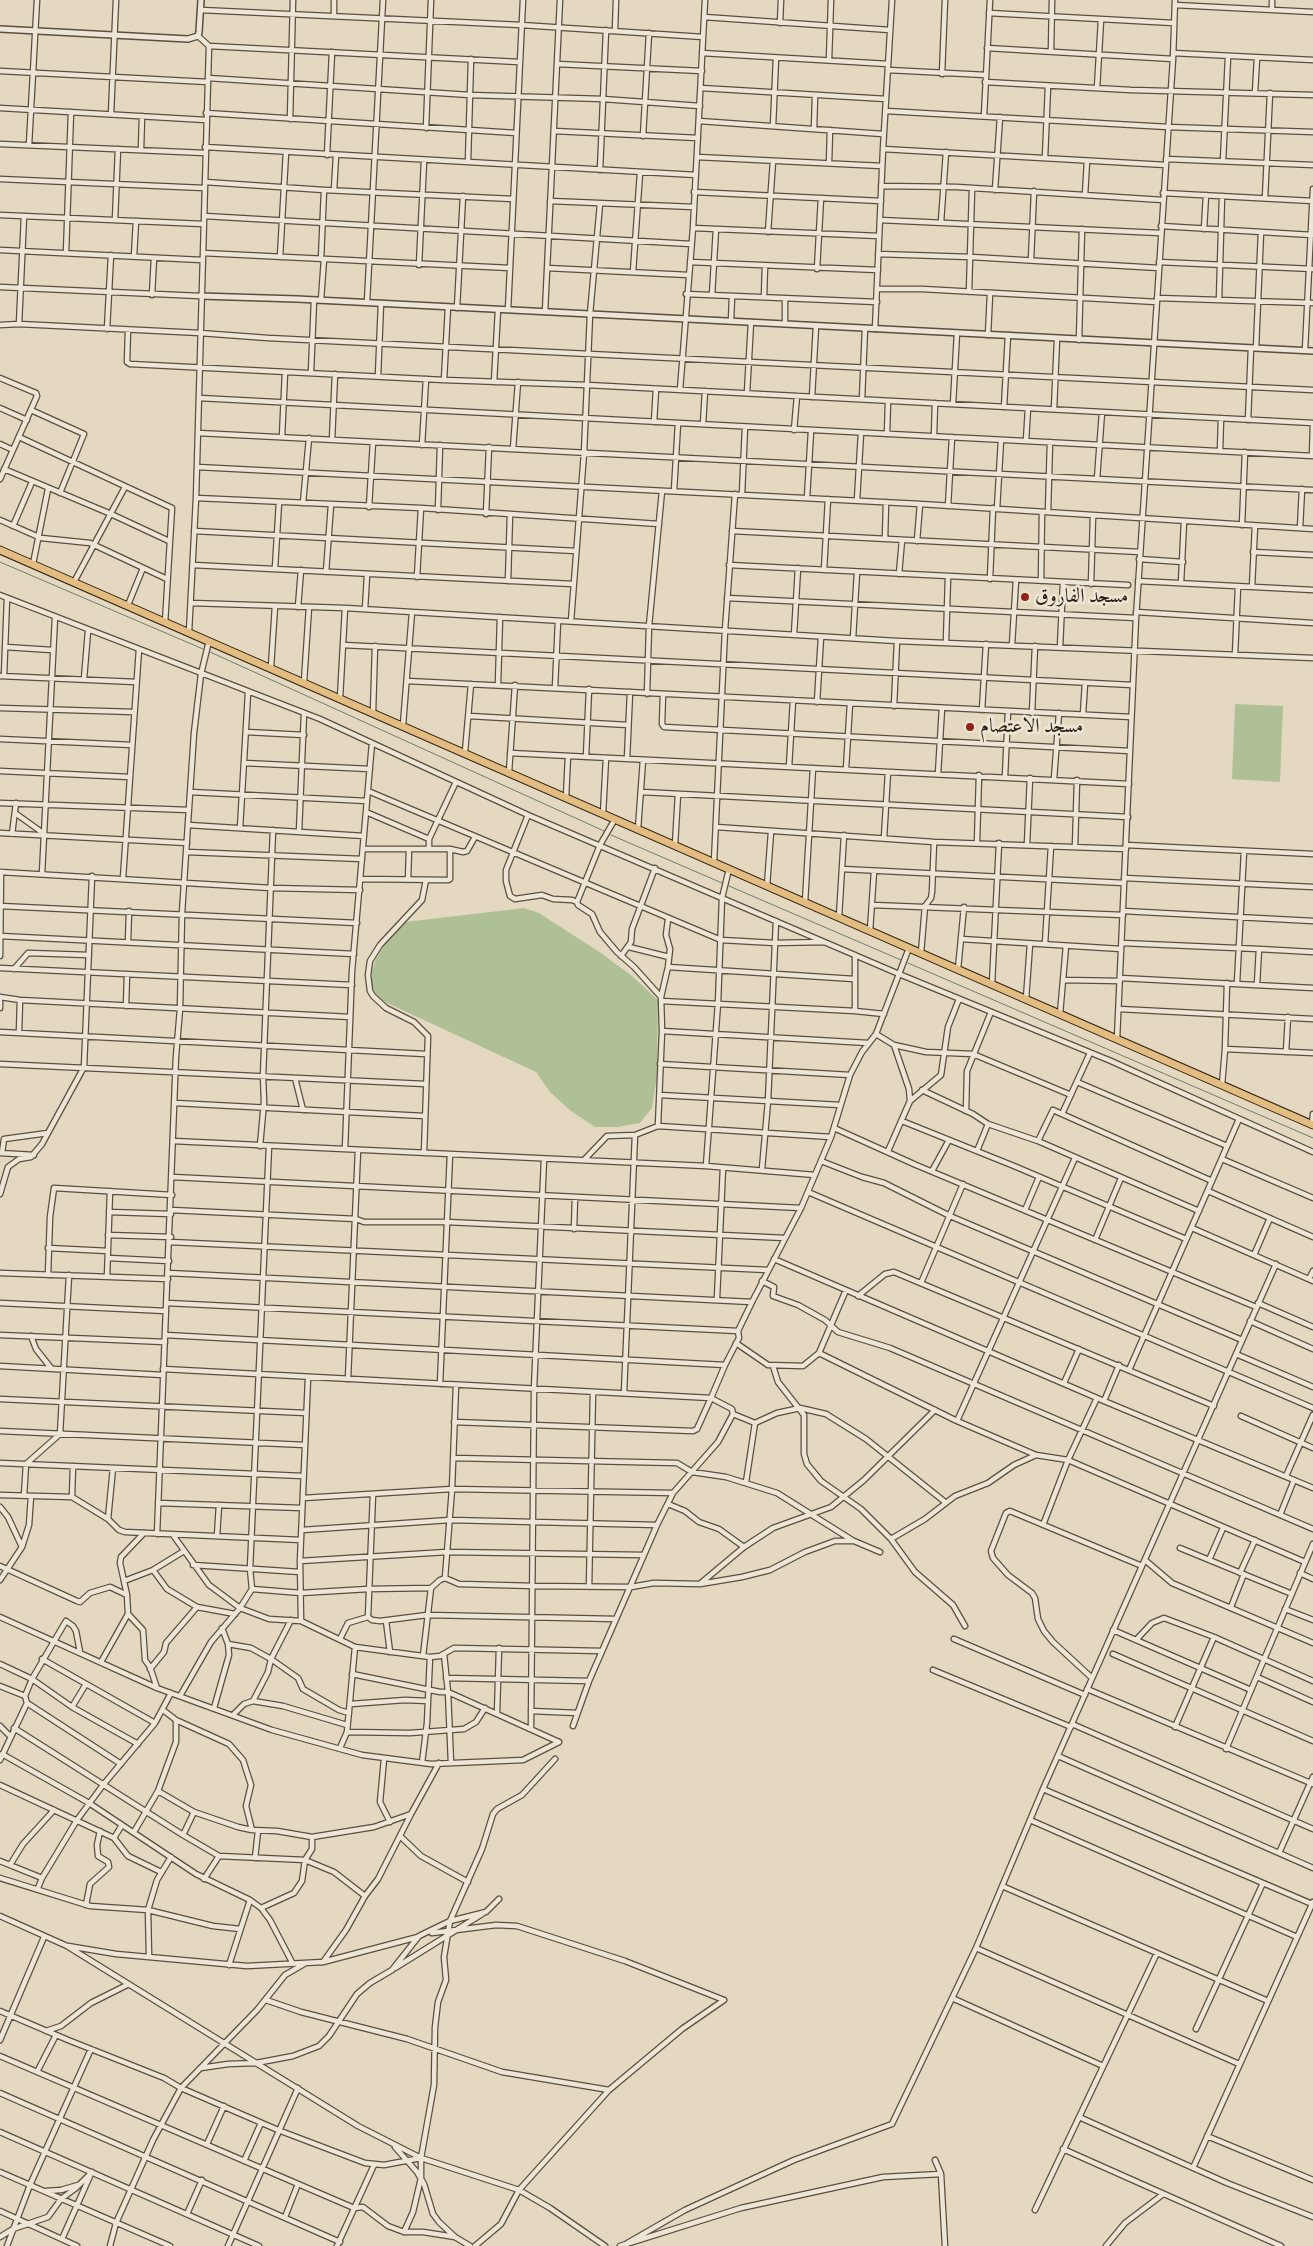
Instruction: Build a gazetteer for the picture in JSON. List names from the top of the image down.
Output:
{
  "places": ["مسجد الفاروق", "مسجد الاعتصام"]
}
